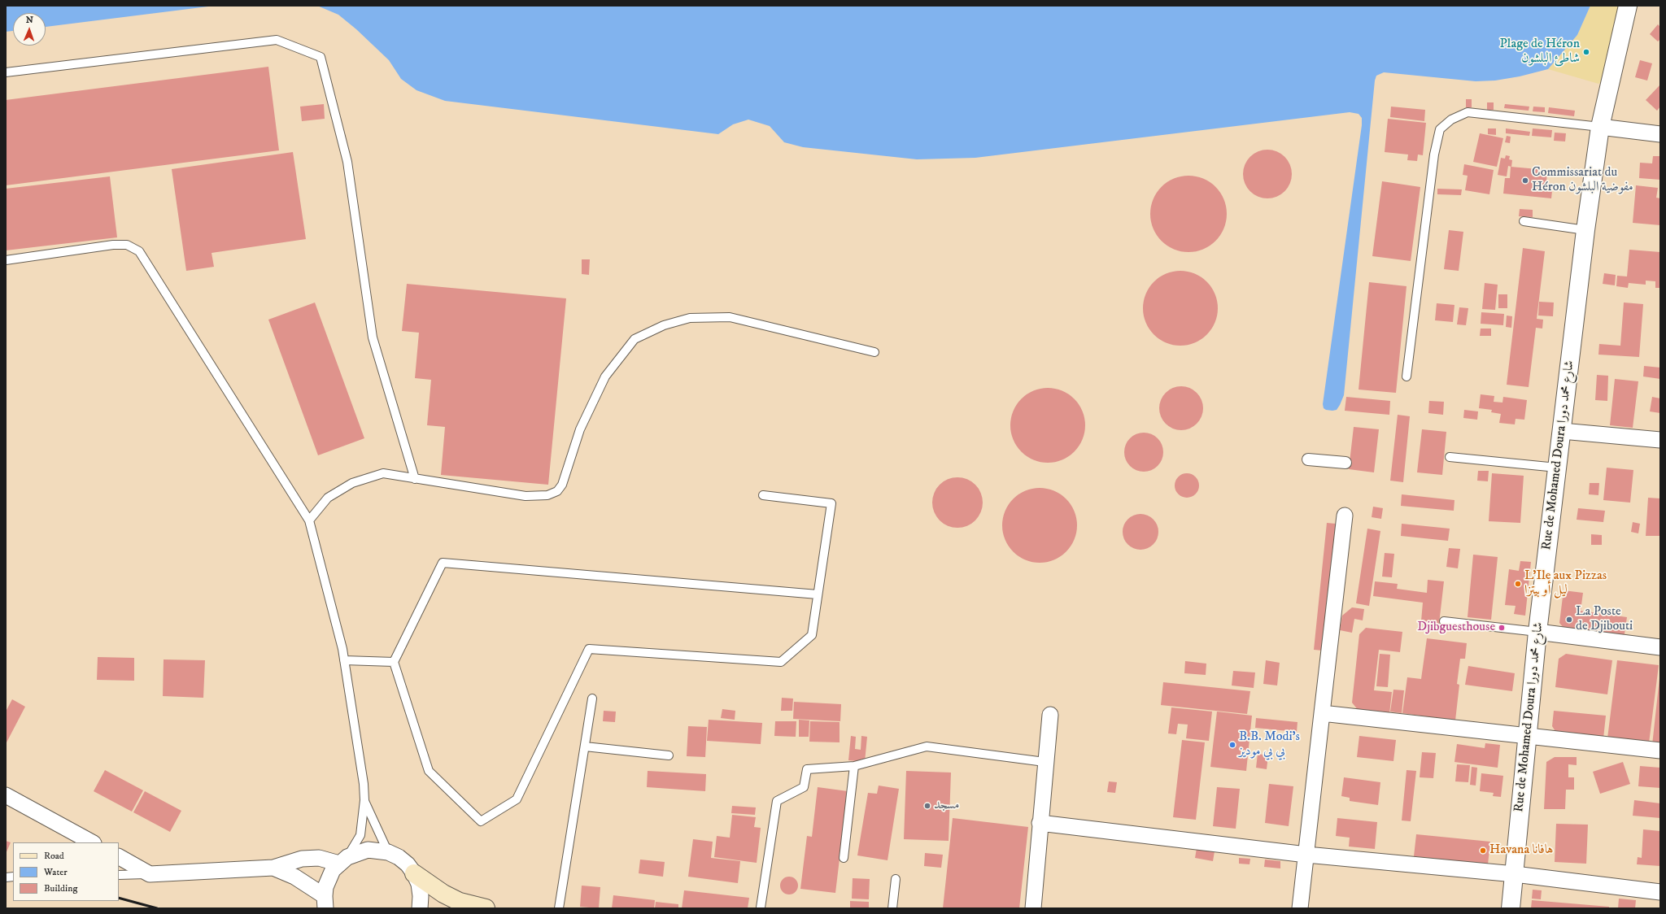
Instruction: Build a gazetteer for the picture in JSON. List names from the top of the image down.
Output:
{
  "streets": {
    "street": ["Rue de Mohamed Doura شارع محمد دورا"]
  },
  "places": [
    "Plage de Héron شاطئ البلشون",
    "Commissariat du Héron مفوضية البلشون",
    "L'Ile aux Pizzas ليل أو بيتزا",
    "La Poste de Djibouti",
    "Djibguesthouse",
    "B.B. Modi's بي بي موديز",
    "مسجد",
    "Havana هافانا"
  ],
  "legend": ["Road", "Water", "Building"],
  "north": "top"
}
